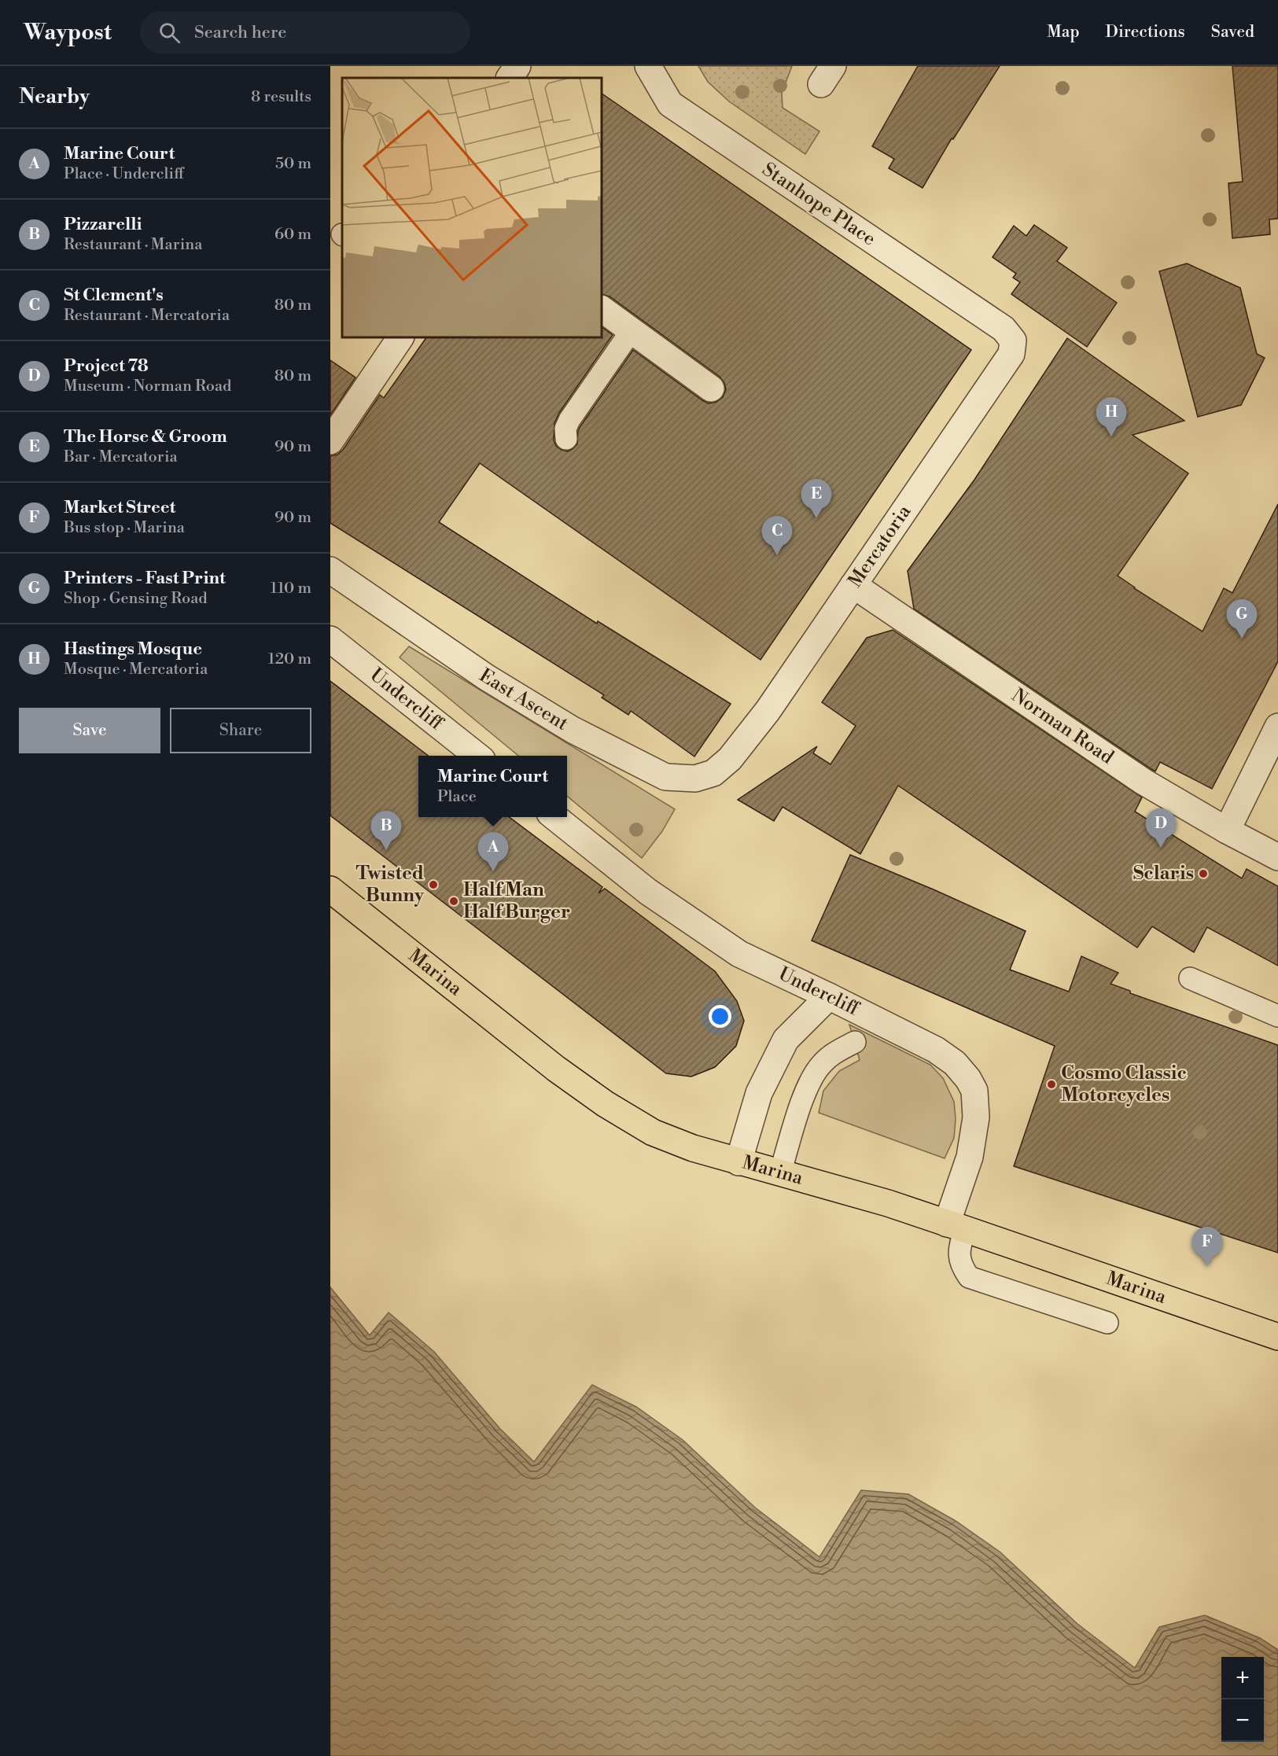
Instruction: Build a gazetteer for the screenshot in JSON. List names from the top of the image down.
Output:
{
  "streets": {
    "highway": ["Marina"],
    "street": [
      "Stanhope Place",
      "Mercatoria",
      "Undercliff",
      "East Ascent",
      "Norman Road"
    ]
  },
  "crossings": [
    ["Stanhope Place", "Mercatoria"],
    ["Mercatoria", "East Ascent"],
    ["Mercatoria", "Norman Road"],
    ["Undercliff", "Marina"]
  ],
  "places": [
    "Sclaris",
    "Twisted Bunny",
    "Half Man Half Burger",
    "Cosmo Classic Motorcycles"
  ],
  "page": {
    "header": "Waypost",
    "search": "Search here",
    "nav": ["Map", "Directions", "Saved"],
    "heading": ["Nearby", "8 results"],
    "list": [
      {
        "mark": "A",
        "name": "Marine Court",
        "note": "Place · Undercliff",
        "value": "50 m"
      },
      {
        "mark": "B",
        "name": "Pizzarelli",
        "note": "Restaurant · Marina",
        "value": "60 m"
      },
      {
        "mark": "C",
        "name": "St Clement's",
        "note": "Restaurant · Mercatoria",
        "value": "80 m"
      },
      {
        "mark": "D",
        "name": "Project 78",
        "note": "Museum · Norman Road",
        "value": "80 m"
      },
      {
        "mark": "E",
        "name": "The Horse & Groom",
        "note": "Bar · Mercatoria",
        "value": "90 m"
      },
      {
        "mark": "F",
        "name": "Market Street",
        "note": "Bus stop · Marina",
        "value": "90 m"
      },
      {
        "mark": "G",
        "name": "Printers - Fast Print",
        "note": "Shop · Gensing Road",
        "value": "110 m"
      },
      {
        "mark": "H",
        "name": "Hastings Mosque",
        "note": "Mosque · Mercatoria",
        "value": "120 m"
      }
    ],
    "pins": [
      "H",
      "E",
      "C",
      "G",
      "D",
      "B",
      "A",
      "F"
    ],
    "buttons": ["Save", "Share"],
    "popup": ["Marine Court", "Place"],
    "map_buttons": ["+", "−"]
  }
}
